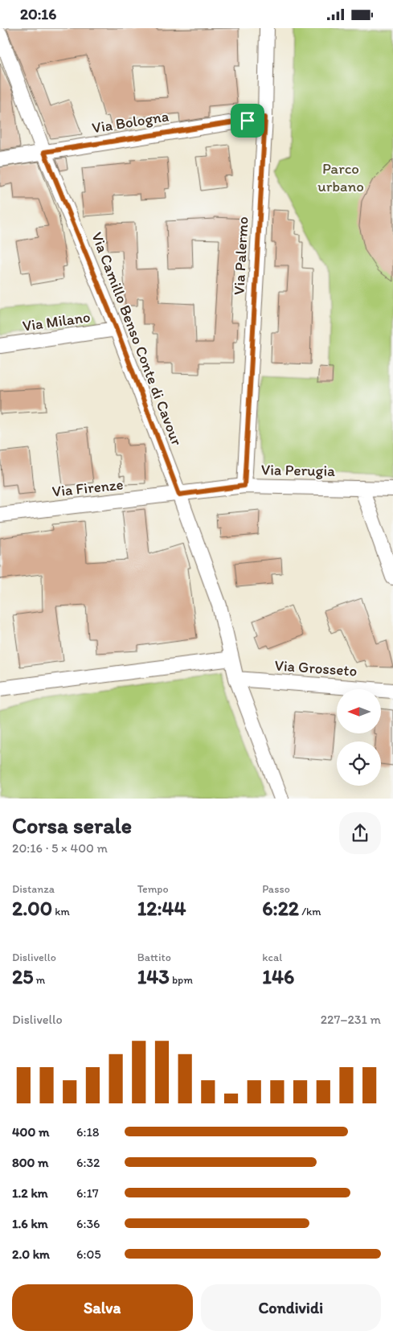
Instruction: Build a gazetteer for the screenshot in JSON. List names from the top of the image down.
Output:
{
  "streets": {
    "street": [
      "Via Bologna",
      "Via Palermo",
      "Via Milano",
      "Via Camillo Benso Conte di Cavour",
      "Via Perugia",
      "Via Firenze",
      "Via Grosseto"
    ]
  },
  "crossings": [
    ["Via Bologna", "Via Palermo"],
    ["Via Bologna", "Via Camillo Benso Conte di Cavour"],
    ["Via Palermo", "Via Perugia"],
    ["Via Milano", "Via Camillo Benso Conte di Cavour"],
    ["Via Camillo Benso Conte di Cavour", "Via Perugia"],
    ["Via Camillo Benso Conte di Cavour", "Via Firenze"],
    ["Via Camillo Benso Conte di Cavour", "Via Grosseto"],
    ["Via Perugia", "Via Firenze"]
  ],
  "parks": ["Parco urbano"],
  "north": "left",
  "page": {
    "status": "20:16",
    "heading": ["Corsa serale", "20:16 · 5 × 400 m"],
    "stats": [
      ["Distanza", "2.00 km"],
      ["Tempo", "12:44"],
      ["Passo", "6:22 /km"],
      ["Dislivello", "25 m"],
      ["Battito", "143 bpm"],
      ["kcal", "146"]
    ],
    "chart": ["Dislivello", "227–231 m"],
    "list": [
      {
        "name": "400 m",
        "note": "6:18"
      },
      {
        "name": "800 m",
        "note": "6:32"
      },
      {
        "name": "1.2 km",
        "note": "6:17"
      },
      {
        "name": "1.6 km",
        "note": "6:36"
      },
      {
        "name": "2.0 km",
        "note": "6:05"
      }
    ],
    "buttons": ["Salva", "Condividi"]
  }
}
